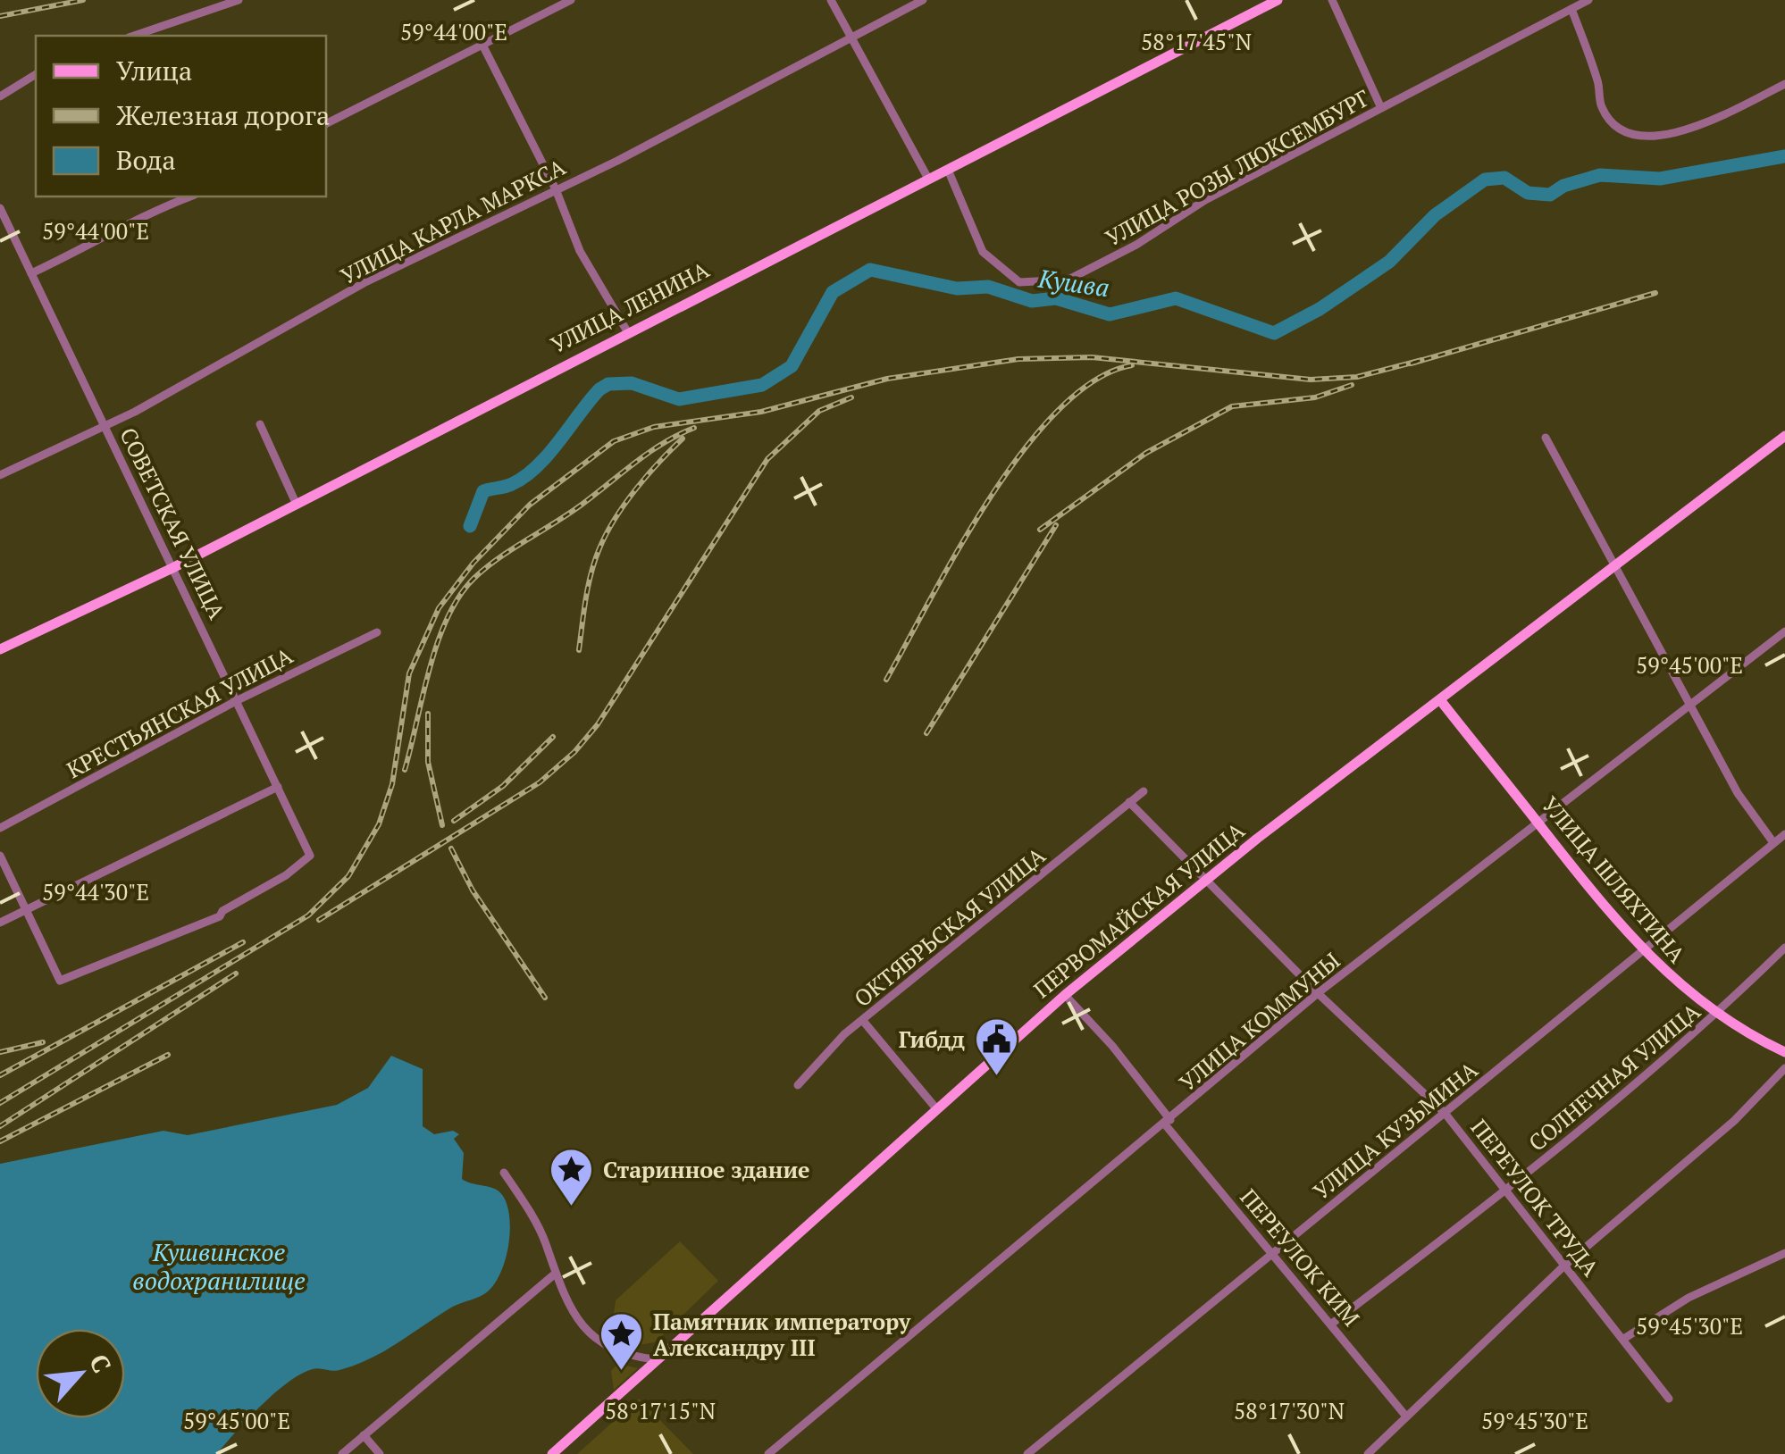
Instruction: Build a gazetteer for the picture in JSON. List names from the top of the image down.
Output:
{
  "streets": {
    "main road": ["УЛИЦА ЛЕНИНА", "УЛИЦА ШЛЯХТИНА", "ПЕРВОМАЙСКАЯ УЛИЦА"],
    "street": [
      "УЛИЦА РОЗЫ ЛЮКСЕМБУРГ",
      "УЛИЦА КАРЛА МАРКСА",
      "СОВЕТСКАЯ УЛИЦА",
      "КРЕСТЬЯНСКАЯ УЛИЦА",
      "ОКТЯБРЬСКАЯ УЛИЦА",
      "УЛИЦА КОММУНЫ",
      "СОЛНЕЧНАЯ УЛИЦА",
      "УЛИЦА КУЗЬМИНА",
      "ПЕРЕУЛОК ТРУДА",
      "ПЕРЕУЛОК КИМ"
    ]
  },
  "crossings": [
    ["УЛИЦА РОЗЫ ЛЮКСЕМБУРГ", "УЛИЦА ЛЕНИНА"],
    ["УЛИЦА КАРЛА МАРКСА", "СОВЕТСКАЯ УЛИЦА"],
    ["УЛИЦА ЛЕНИНА", "СОВЕТСКАЯ УЛИЦА"],
    ["СОВЕТСКАЯ УЛИЦА", "КРЕСТЬЯНСКАЯ УЛИЦА"],
    ["УЛИЦА ШЛЯХТИНА", "ПЕРВОМАЙСКАЯ УЛИЦА"],
    ["УЛИЦА ШЛЯХТИНА", "УЛИЦА КОММУНЫ"],
    ["УЛИЦА ШЛЯХТИНА", "СОЛНЕЧНАЯ УЛИЦА"],
    ["УЛИЦА ШЛЯХТИНА", "УЛИЦА КУЗЬМИНА"],
    ["ПЕРВОМАЙСКАЯ УЛИЦА", "ПЕРЕУЛОК ТРУДА"],
    ["ПЕРВОМАЙСКАЯ УЛИЦА", "ПЕРЕУЛОК КИМ"],
    ["ОКТЯБРЬСКАЯ УЛИЦА", "ПЕРЕУЛОК ТРУДА"],
    ["УЛИЦА КОММУНЫ", "ПЕРЕУЛОК ТРУДА"],
    ["УЛИЦА КОММУНЫ", "ПЕРЕУЛОК КИМ"],
    ["СОЛНЕЧНАЯ УЛИЦА", "ПЕРЕУЛОК ТРУДА"],
    ["СОЛНЕЧНАЯ УЛИЦА", "ПЕРЕУЛОК КИМ"],
    ["УЛИЦА КУЗЬМИНА", "ПЕРЕУЛОК ТРУДА"],
    ["УЛИЦА КУЗЬМИНА", "ПЕРЕУЛОК КИМ"]
  ],
  "water": ["Кушва", "Кушвинское водохранилище"],
  "places": {
    "public building": ["Гибдд"],
    "place": ["Старинное здание", "Памятник императору Александру III"]
  },
  "legend": ["Улица", "Железная дорога", "Вода"],
  "north": "top right",
  "coordinates": [
    "59°44'00\"E",
    "58°17'45\"N",
    "59°45'00\"E",
    "59°44'30\"E",
    "59°45'30\"E",
    "58°17'15\"N",
    "58°17'30\"N"
  ]
}
